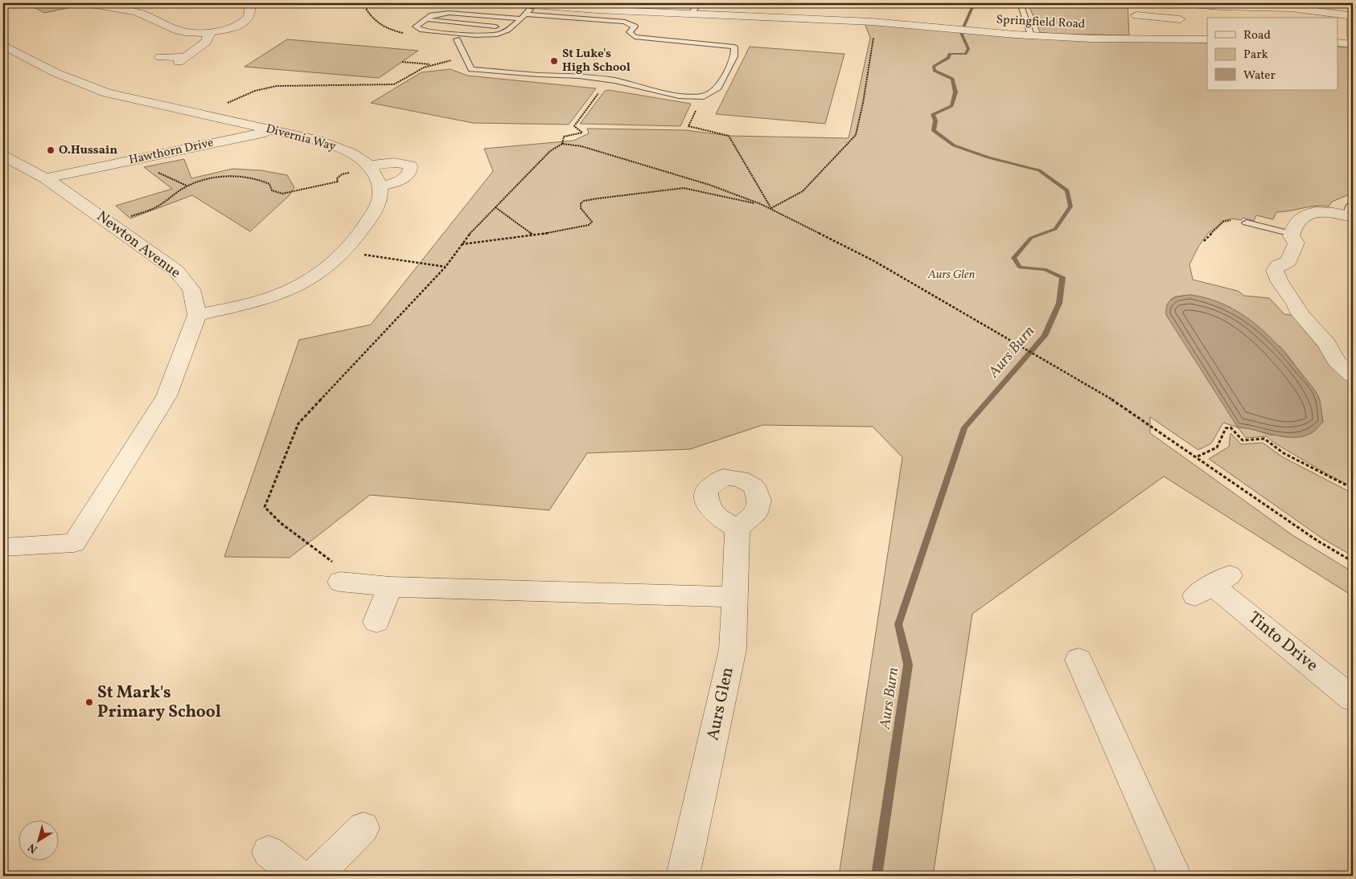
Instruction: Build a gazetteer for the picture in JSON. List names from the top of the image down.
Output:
{
  "streets": {
    "street": [
      "Springfield Road",
      "Divernia Way",
      "Hawthorn Drive",
      "Newton Avenue",
      "Tinto Drive",
      "Aurs Glen"
    ]
  },
  "crossings": [
    ["Divernia Way", "Hawthorn Drive"],
    ["Hawthorn Drive", "Newton Avenue"]
  ],
  "water": ["Aurs Burn"],
  "parks": ["Aurs Glen"],
  "places": ["St Luke's High School", "O.Hussain", "St Mark's Primary School"],
  "legend": ["Road", "Park", "Water"],
  "north": "bottom left"
}
